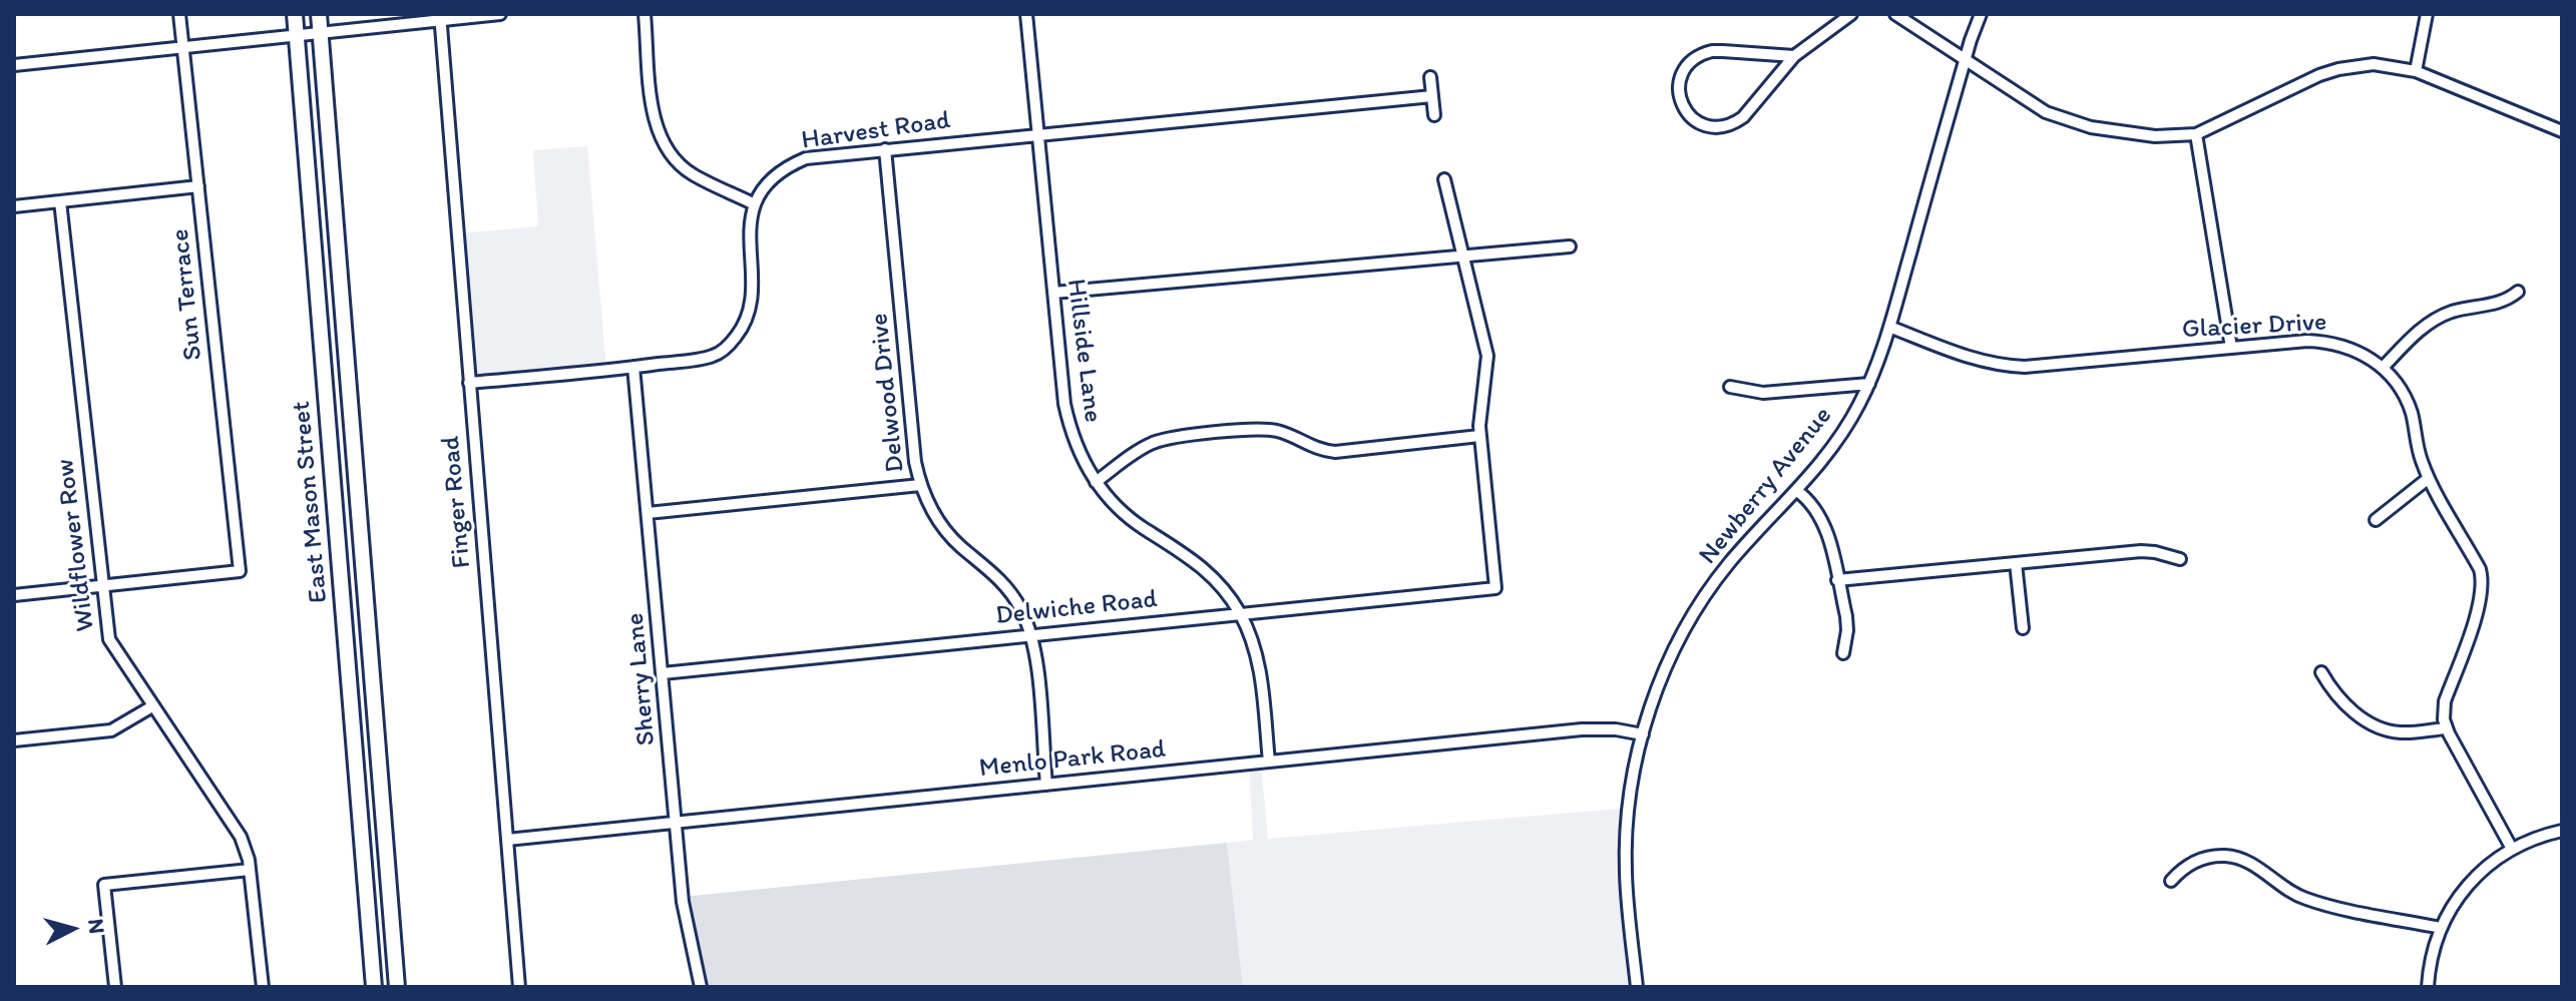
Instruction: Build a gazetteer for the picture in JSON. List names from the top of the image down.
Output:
{
  "streets": {
    "main road": ["East Mason Street"],
    "street": [
      "Harvest Road",
      "Sun Terrace",
      "Glacier Drive",
      "Hillside Lane",
      "Delwood Drive",
      "Newberry Avenue",
      "Finger Road",
      "Wildflower Row",
      "Delwiche Road",
      "Sherry Lane",
      "Menlo Park Road"
    ]
  },
  "crossings": [
    ["Harvest Road", "Hillside Lane"],
    ["Harvest Road", "Delwood Drive"],
    ["Sun Terrace", "Wildflower Row"],
    ["Glacier Drive", "Newberry Avenue"],
    ["Hillside Lane", "Delwiche Road"],
    ["Hillside Lane", "Menlo Park Road"],
    ["Delwood Drive", "Delwiche Road"],
    ["Delwood Drive", "Menlo Park Road"],
    ["Newberry Avenue", "Menlo Park Road"],
    ["Finger Road", "Menlo Park Road"],
    ["Delwiche Road", "Sherry Lane"],
    ["Sherry Lane", "Menlo Park Road"]
  ],
  "north": "right"
}
